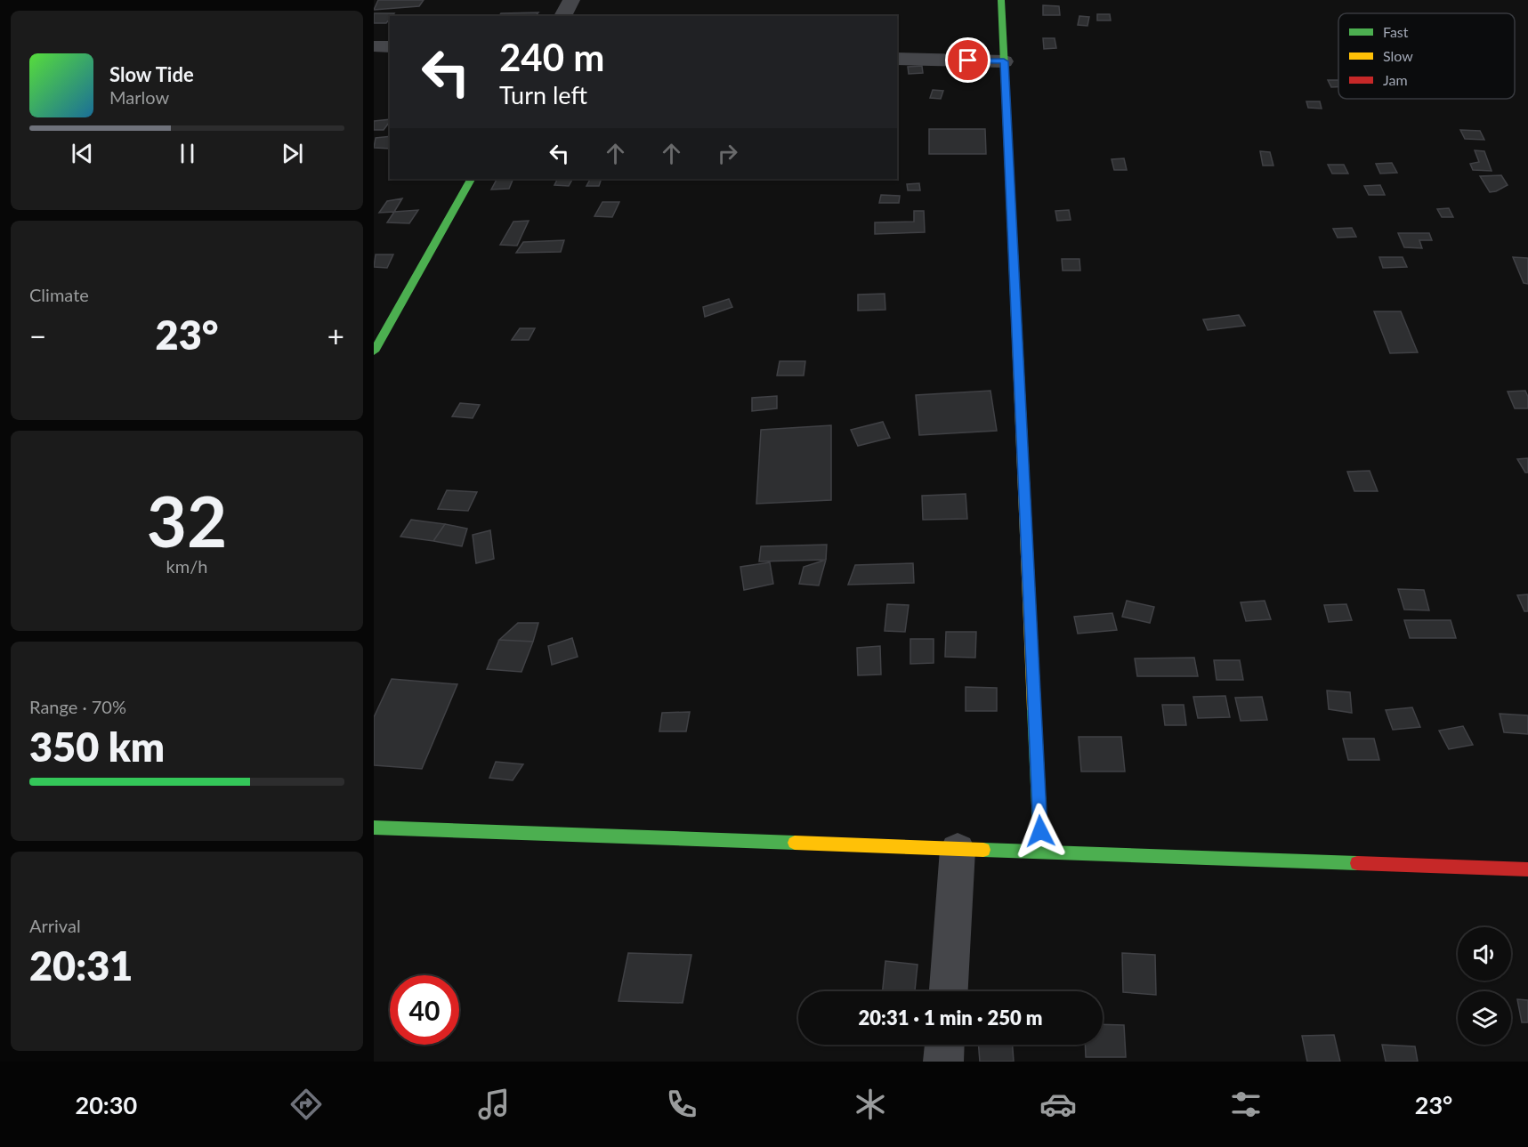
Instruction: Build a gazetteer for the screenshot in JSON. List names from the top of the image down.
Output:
{
  "legend": ["Fast", "Slow", "Jam"],
  "page": {
    "turn": ["240 m", "Turn left"],
    "song": ["Slow Tide", "Marlow"],
    "tile": [
      "Climate",
      ["32", "km/h"],
      ["Range · 70%", "350 km"],
      ["Arrival", "20:31"]
    ],
    "heat": ["−", "23°", "+"],
    "limit": "40",
    "trip": "20:31 · 1 min · 250 m",
    "tabs": ["20:30", "23°"]
  }
}
